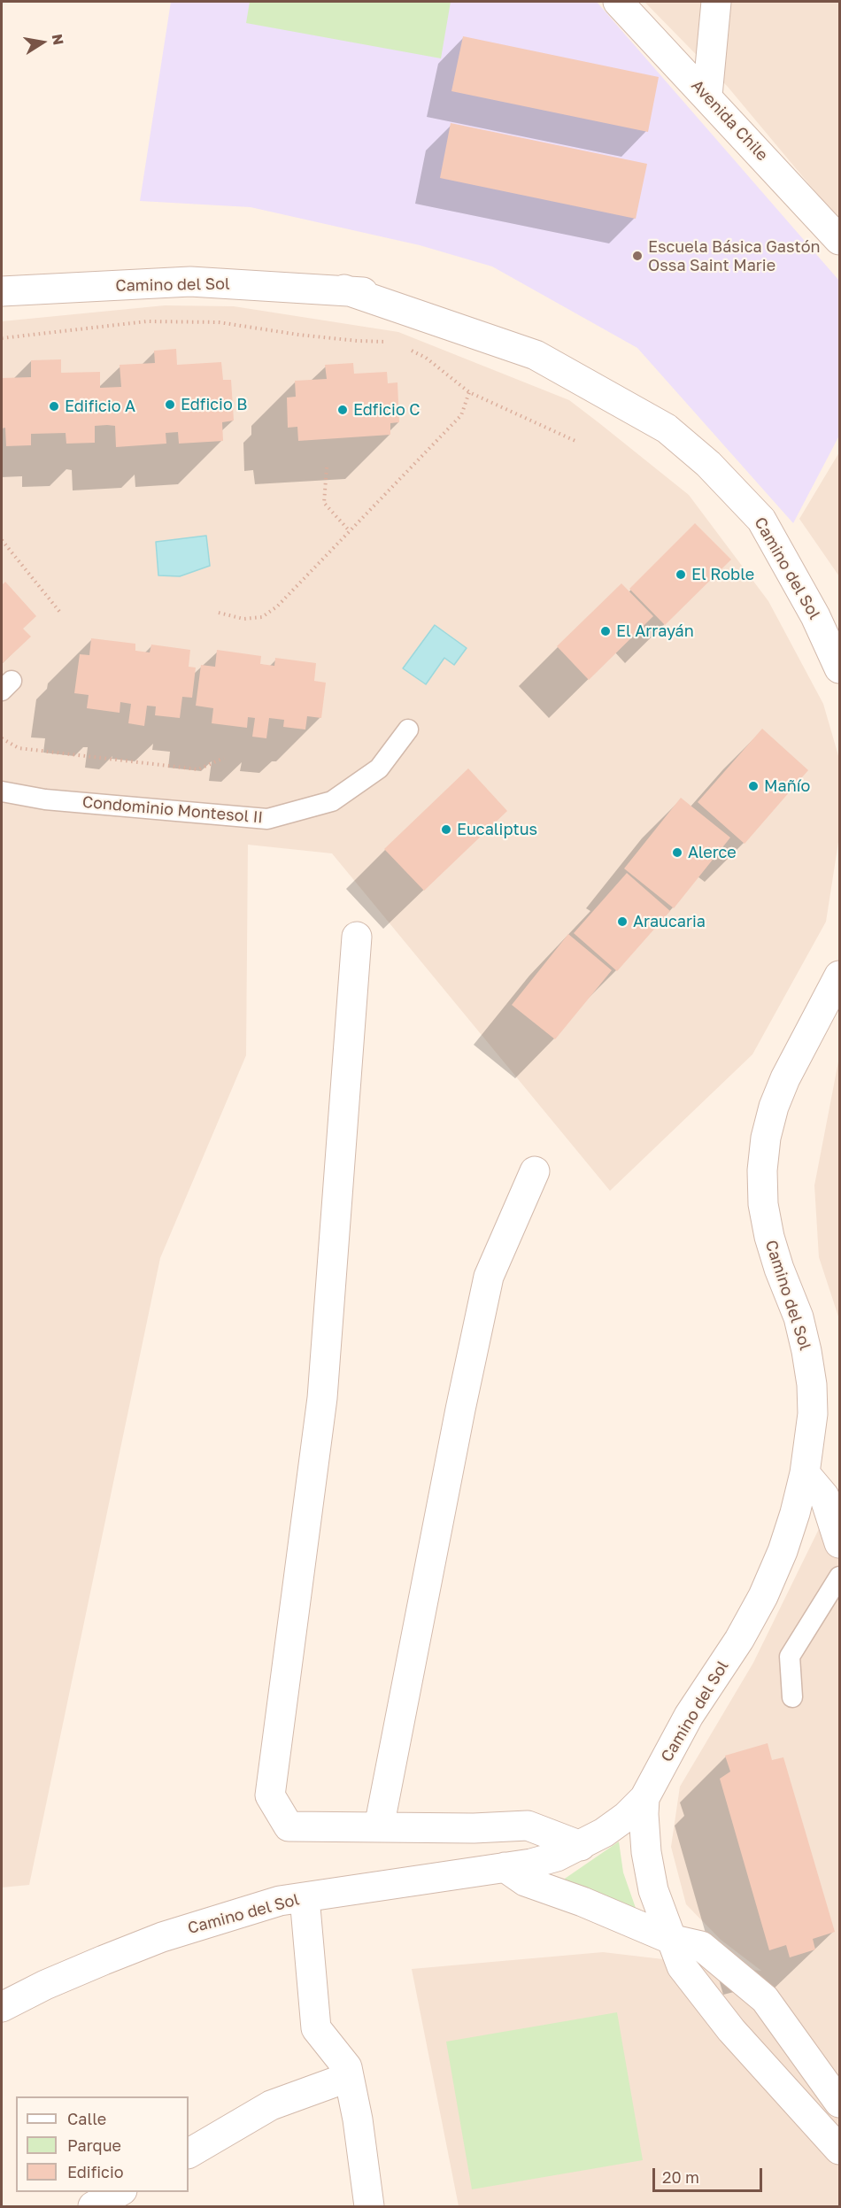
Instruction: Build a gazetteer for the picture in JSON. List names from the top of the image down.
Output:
{
  "streets": {
    "street": ["Avenida Chile", "Camino del Sol"],
    "lane": ["Condominio Montesol II"]
  },
  "places": [
    "Escuela Básica Gastón Ossa Saint Marie",
    "Edficio B",
    "Edificio A",
    "Edficio C",
    "El Roble",
    "El Arrayán",
    "Mañío",
    "Eucaliptus",
    "Alerce",
    "Araucaria"
  ],
  "legend": ["Calle", "Parque", "Edificio"],
  "scale_bar": "20 m",
  "north": "right"
}
